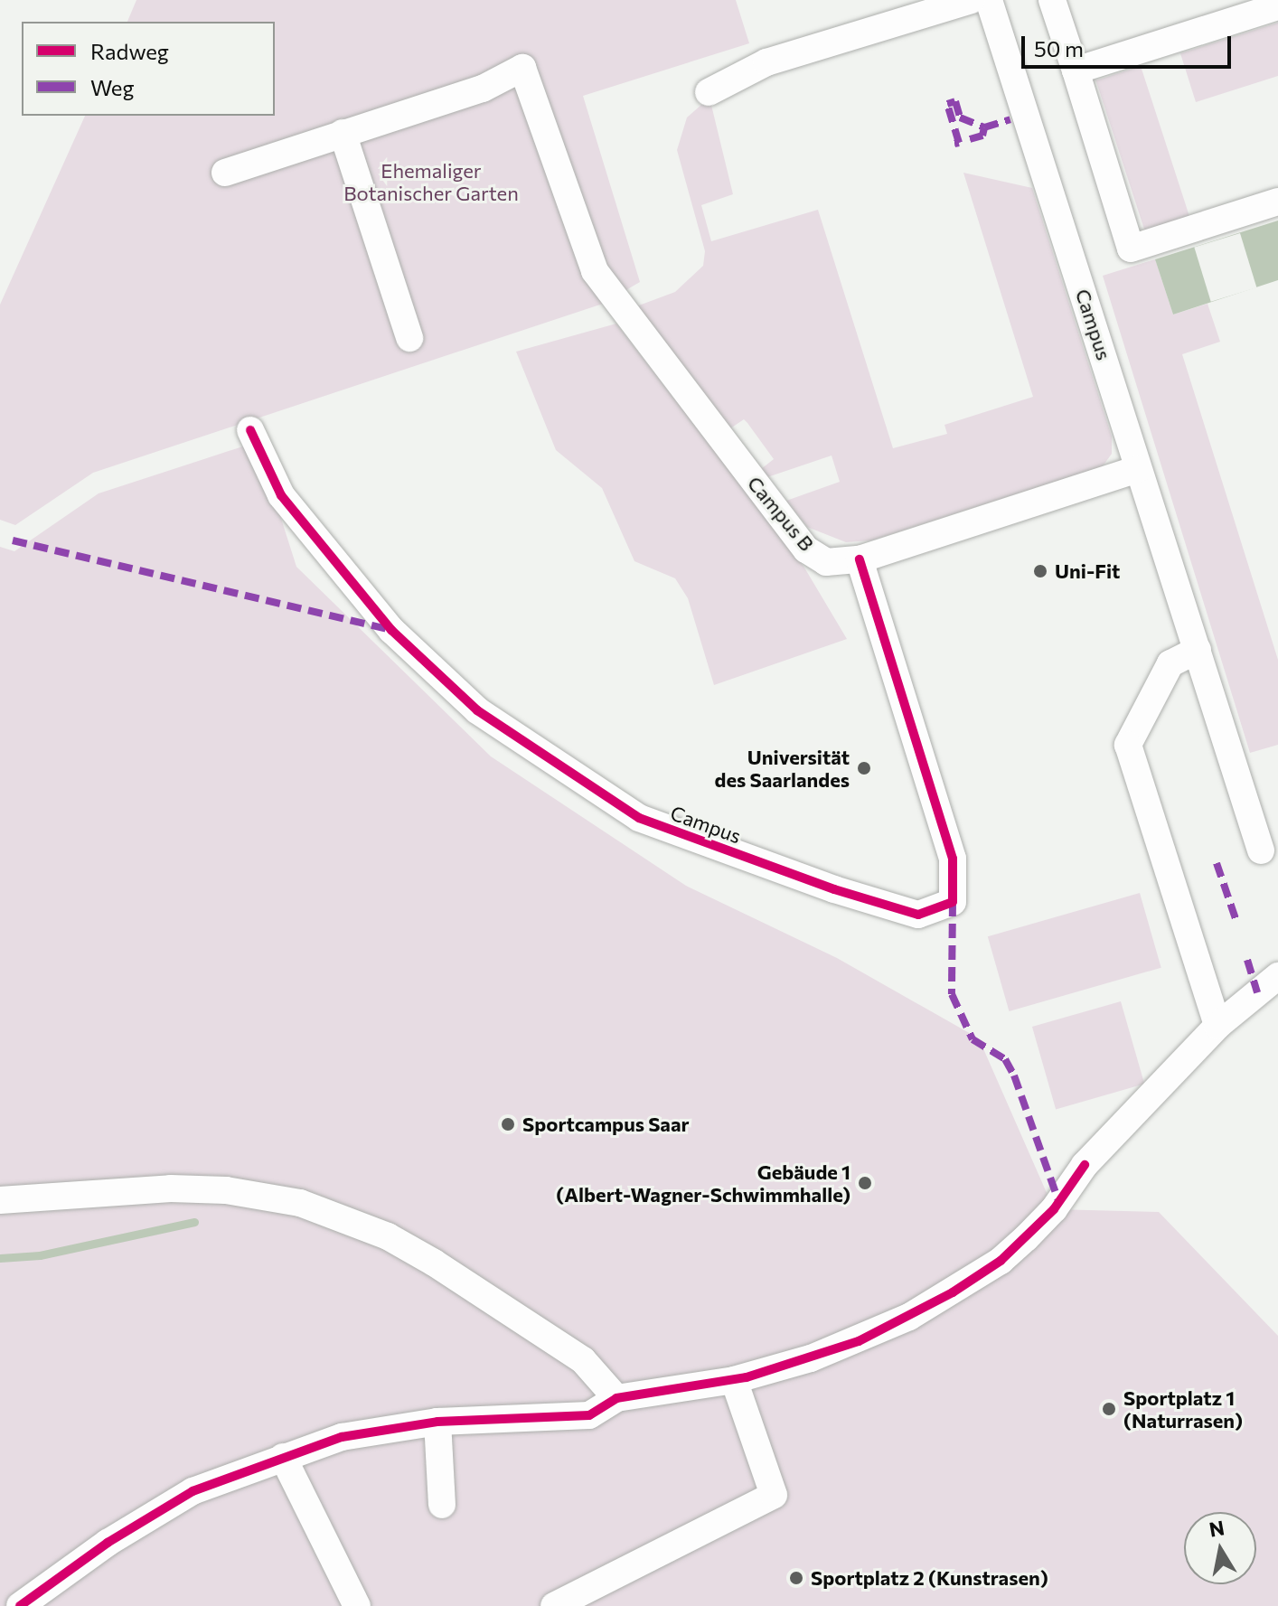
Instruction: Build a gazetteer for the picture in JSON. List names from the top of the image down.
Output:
{
  "streets": {
    "street": ["Campus", "Campus B"]
  },
  "crossings": [
    ["Campus", "Campus B"]
  ],
  "parks": ["Ehemaliger Botanischer Garten"],
  "places": [
    "Uni-Fit",
    "Universität des Saarlandes",
    "Sportcampus Saar",
    "Gebäude 1 (Albert-Wagner-Schwimmhalle)",
    "Sportplatz 1 (Naturrasen)",
    "Sportplatz 2 (Kunstrasen)"
  ],
  "legend": ["Radweg", "Weg"],
  "scale_bar": "50 m",
  "north": "top"
}
